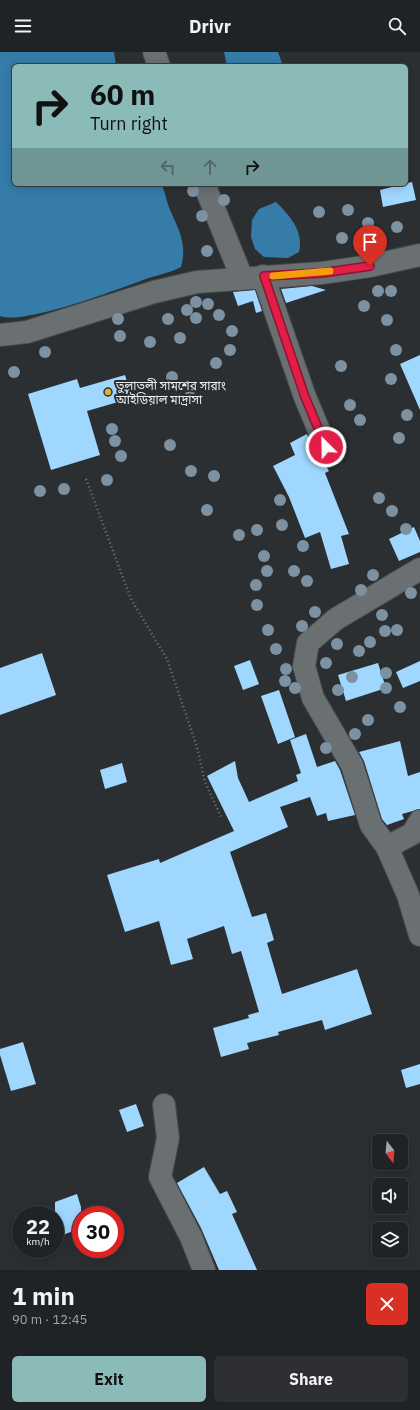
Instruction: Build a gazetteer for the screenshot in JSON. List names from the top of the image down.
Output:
{
  "places": ["তুলাতলী সামশের সারাং আইডিয়াল মাদ্রাসা"],
  "north": "bottom",
  "page": {
    "header": "Drivr",
    "turn": ["60 m", "Turn right"],
    "speed": "22 km/h",
    "limit": "30",
    "heading": ["1 min", "90 m · 12:45"],
    "buttons": ["Exit", "Share"]
  }
}
